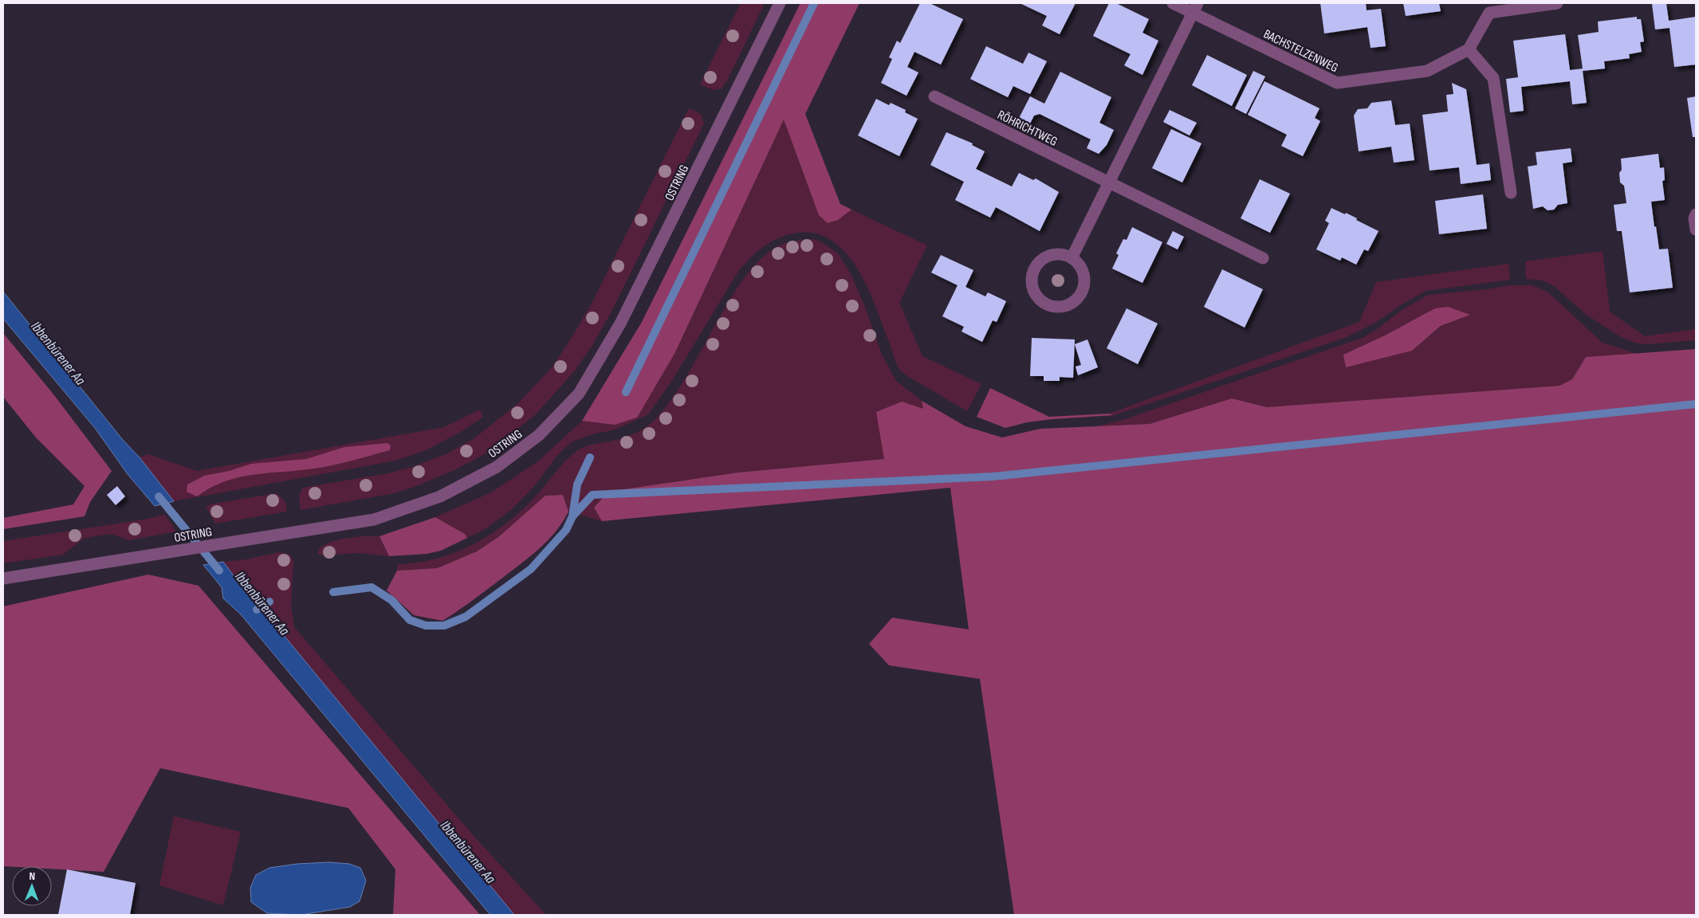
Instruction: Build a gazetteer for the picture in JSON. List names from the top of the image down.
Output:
{
  "streets": {
    "street": ["BACHSTELZENWEG", "RÖHRICHTWEG", "OSTRING"]
  },
  "water": ["Ibbenbürener Aa"],
  "north": "top"
}
